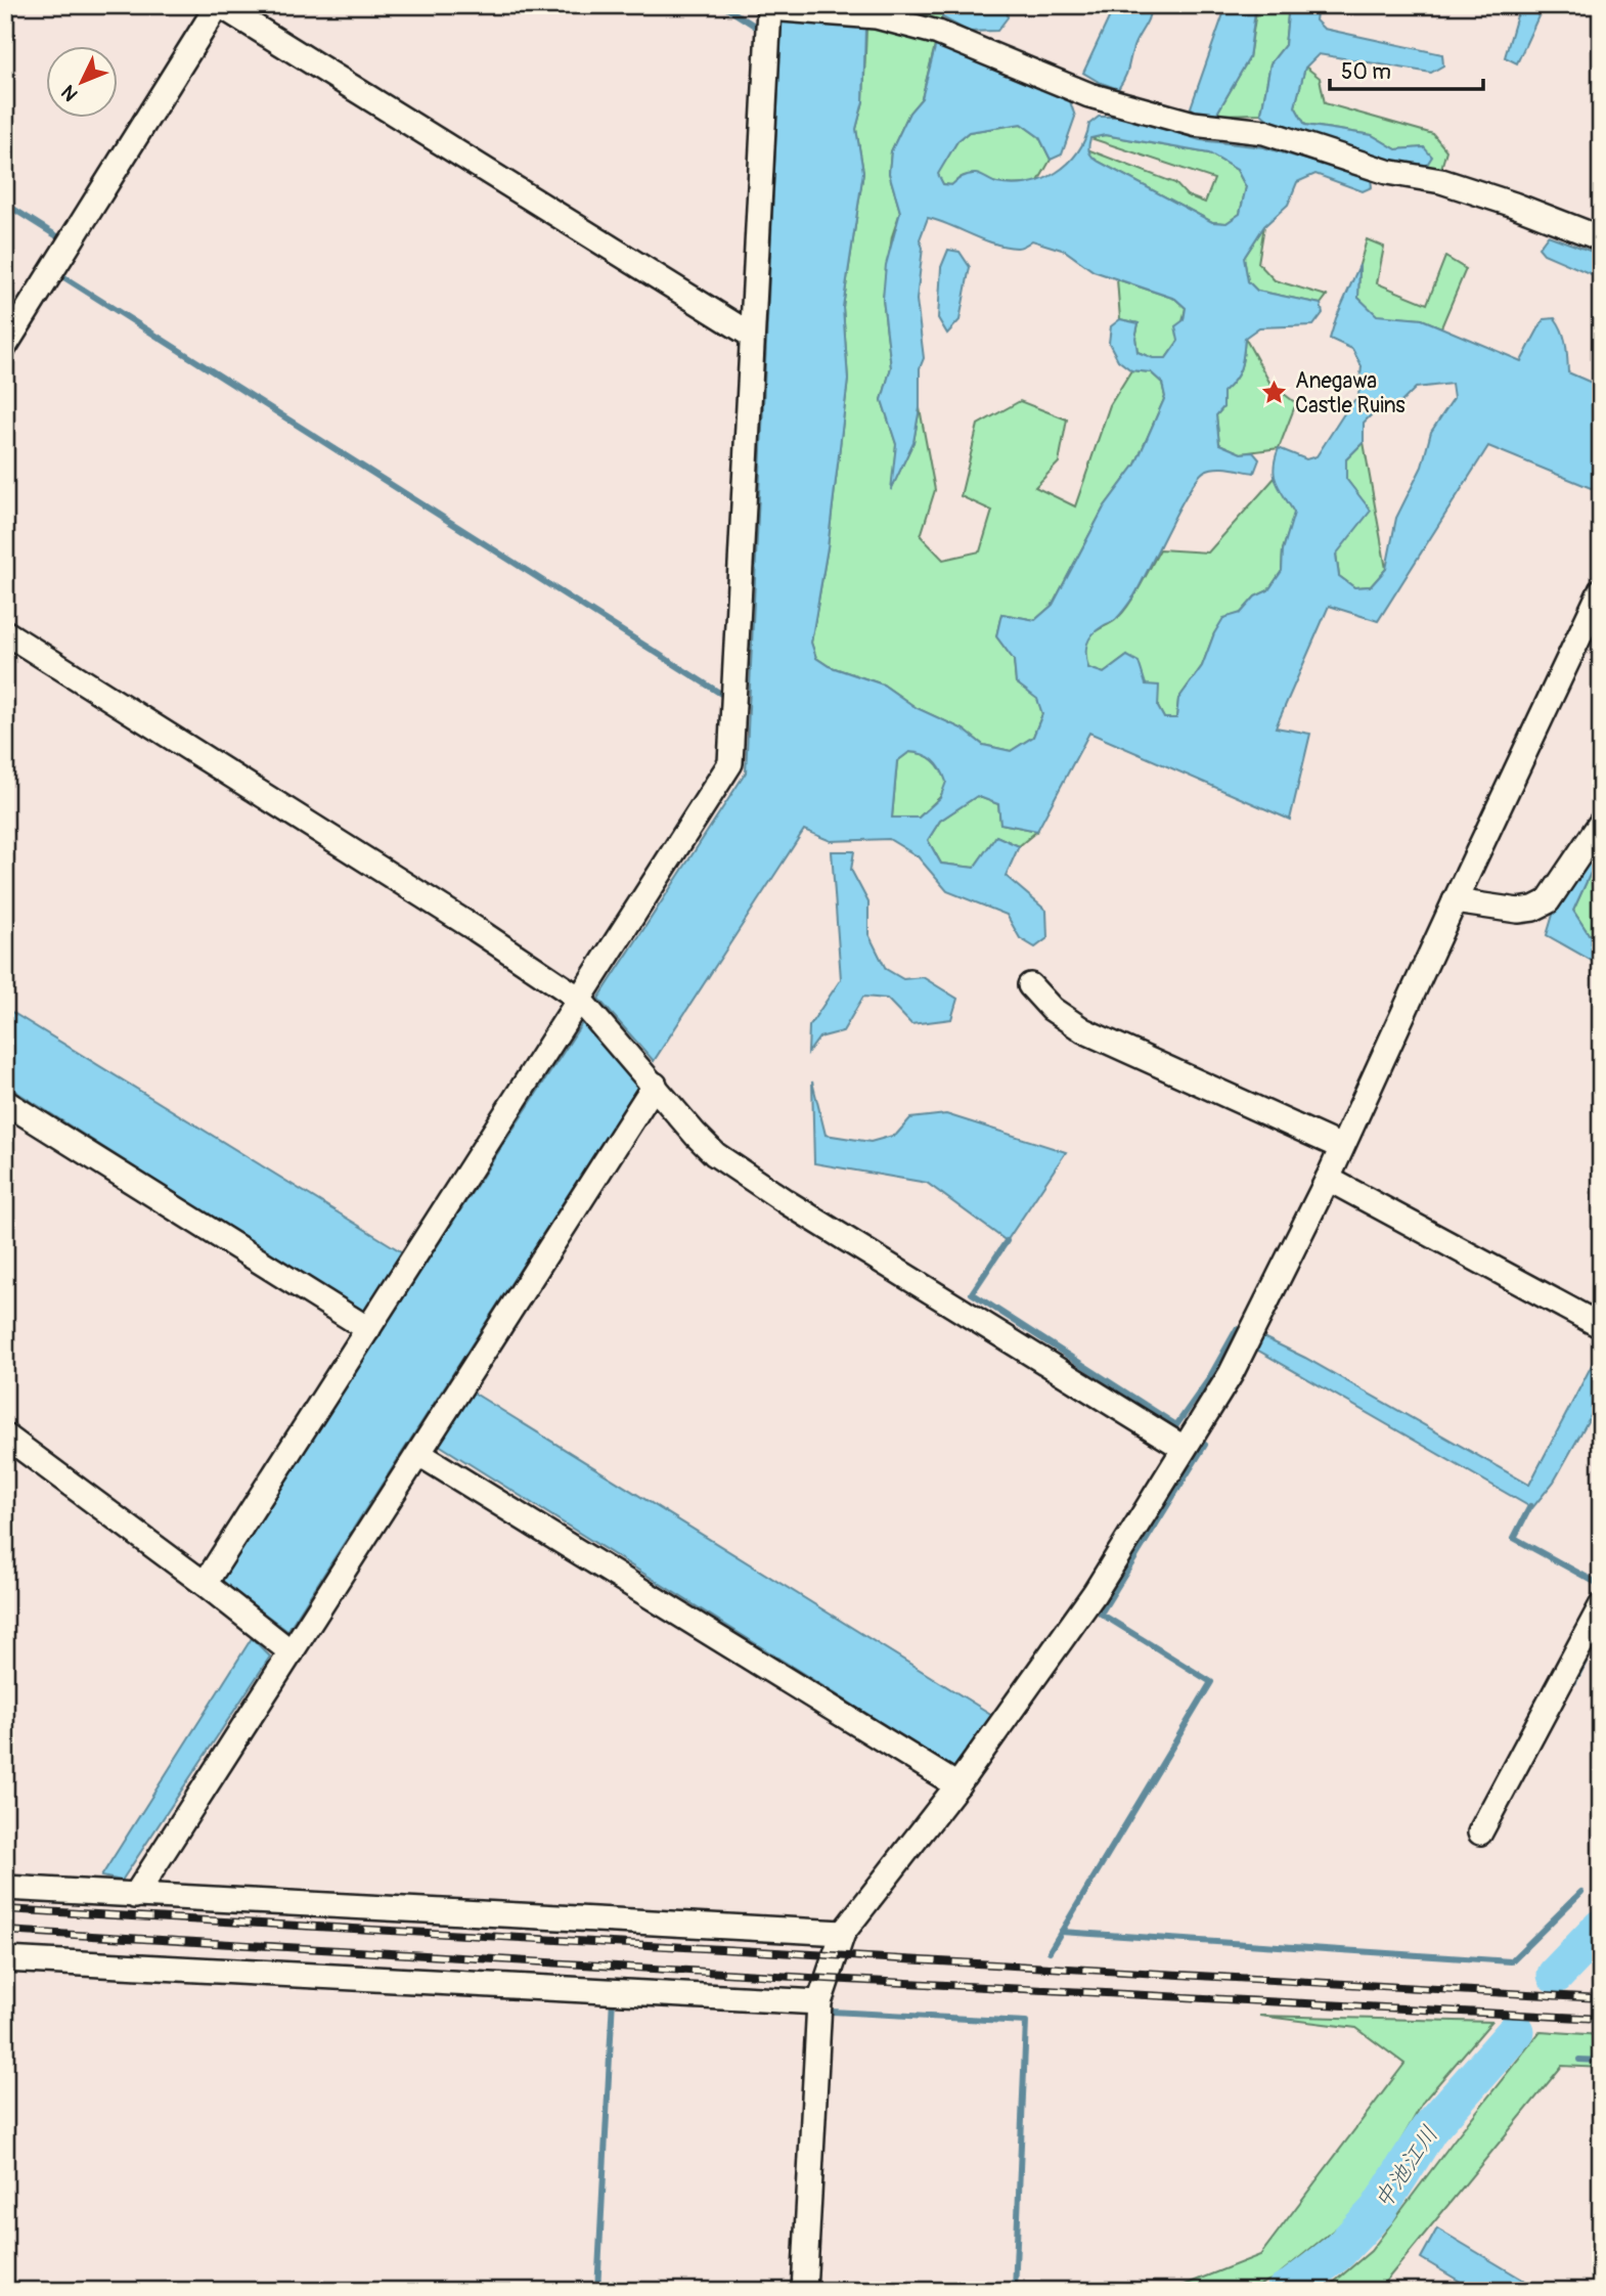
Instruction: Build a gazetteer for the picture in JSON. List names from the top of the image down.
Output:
{
  "water": ["中池江川"],
  "places": {
    "place": ["Anegawa Castle Ruins"]
  },
  "scale_bar": "50 m",
  "north": "bottom left"
}
